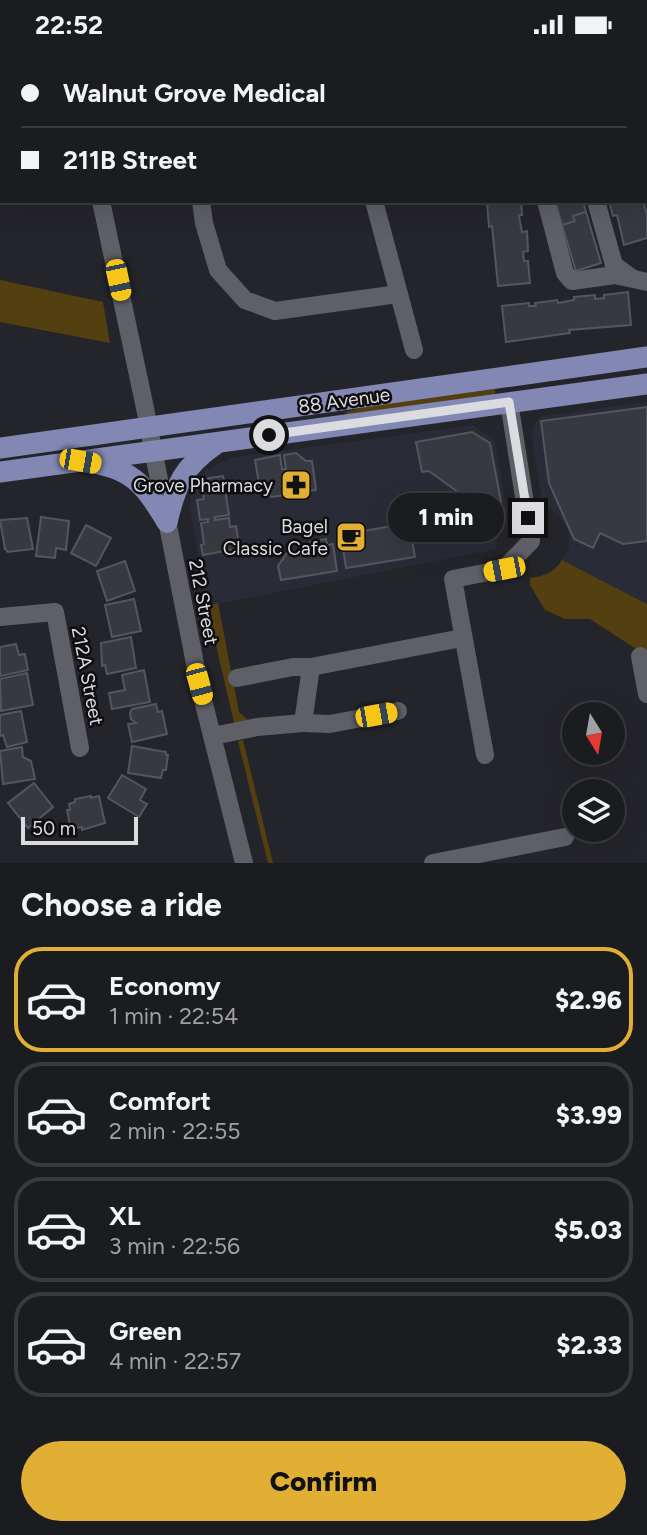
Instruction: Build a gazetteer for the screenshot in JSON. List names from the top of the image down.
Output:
{
  "streets": {
    "main road": ["88 Avenue"],
    "street": ["212 Street", "212A Street"]
  },
  "crossings": [
    ["88 Avenue", "212 Street"]
  ],
  "places": {
    "pharmacy": ["Grove Pharmacy"],
    "cafe": ["Bagel Classic Cafe"]
  },
  "scale_bar": "50 m",
  "north": "bottom",
  "page": {
    "status": "22:52",
    "banner": ["Walnut Grove Medical", "211B Street"],
    "bubble": "1 min",
    "scale": "50 m",
    "heading": "Choose a ride",
    "list": [
      {
        "name": "Economy",
        "note": "1 min · 22:54",
        "value": "$2.96"
      },
      {
        "name": "Comfort",
        "note": "2 min · 22:55",
        "value": "$3.99"
      },
      {
        "name": "XL",
        "note": "3 min · 22:56",
        "value": "$5.03"
      },
      {
        "name": "Green",
        "note": "4 min · 22:57",
        "value": "$2.33"
      }
    ],
    "buttons": "Confirm"
  }
}
